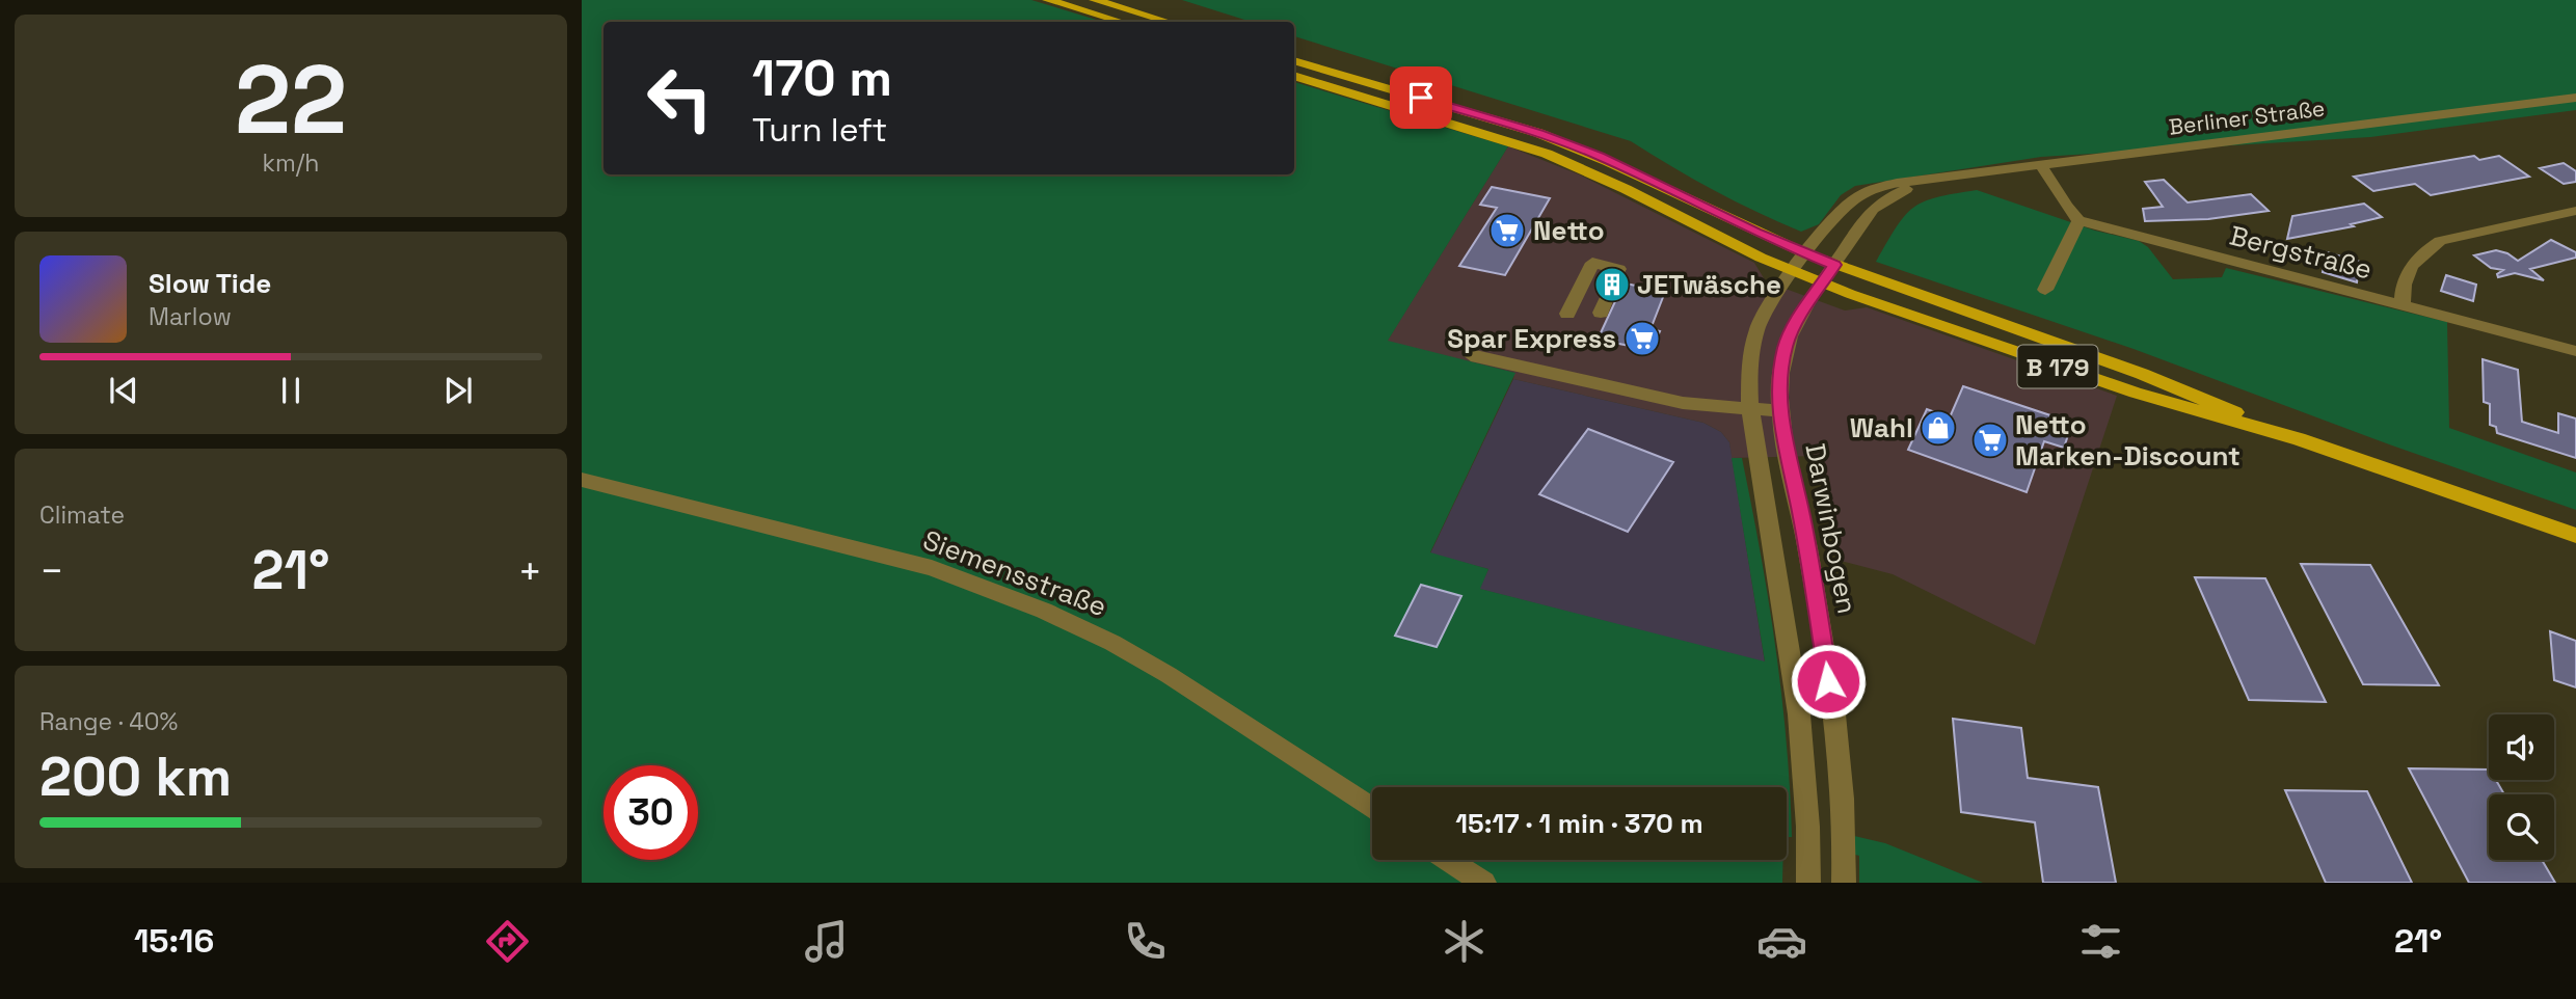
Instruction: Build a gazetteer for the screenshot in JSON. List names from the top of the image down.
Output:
{
  "streets": {
    "main road": ["B 179"],
    "street": [
      "Berliner Straße",
      "Bergstraße",
      "Darwinbogen",
      "Siemensstraße"
    ]
  },
  "crossings": [
    ["Berliner Straße", "B 179"],
    ["Berliner Straße", "Darwinbogen"],
    ["B 179", "Darwinbogen"]
  ],
  "places": {
    "supermarket": ["Netto", "Spar Express", "Netto Marken-Discount"],
    "building": ["JETwäsche"],
    "shop": ["Wahl"]
  },
  "page": {
    "tile": [
      ["22", "km/h"],
      "Climate",
      ["Range · 40%", "200 km"]
    ],
    "turn": ["170 m", "Turn left"],
    "song": ["Slow Tide", "Marlow"],
    "heat": ["−", "21°", "+"],
    "limit": "30",
    "trip": "15:17 · 1 min · 370 m",
    "tabs": ["15:16", "21°"]
  }
}
